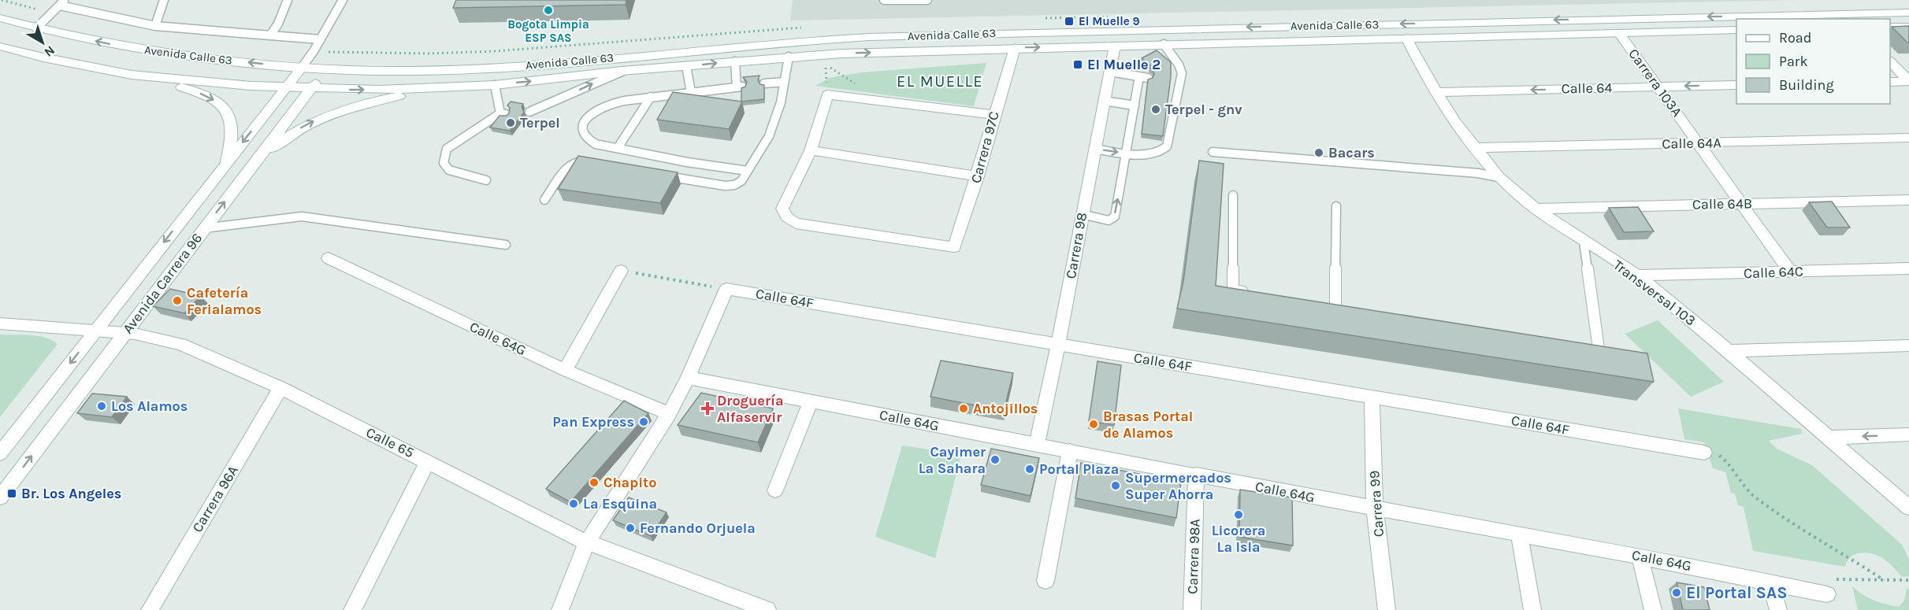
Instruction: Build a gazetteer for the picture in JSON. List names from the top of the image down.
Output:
{
  "streets": {
    "street": [
      "Avenida Calle 63",
      "Carrera 103A",
      "Calle 64",
      "Calle 64A",
      "Carrera 97C",
      "Calle 64B",
      "Carrera 98",
      "Calle 64C",
      "Avenida Carrera 96",
      "Transversal 103",
      "Calle 64F",
      "Calle 64G",
      "Calle 65",
      "Carrera 96A",
      "Carrera 99",
      "Carrera 98A"
    ]
  },
  "crossings": [
    ["Avenida Calle 63", "Carrera 103A"],
    ["Avenida Calle 63", "Carrera 97C"],
    ["Avenida Calle 63", "Carrera 98"],
    ["Avenida Calle 63", "Avenida Carrera 96"],
    ["Avenida Calle 63", "Transversal 103"],
    ["Carrera 103A", "Calle 64"],
    ["Carrera 103A", "Calle 64A"],
    ["Carrera 103A", "Calle 64B"],
    ["Carrera 103A", "Calle 64C"],
    ["Calle 64", "Transversal 103"],
    ["Calle 64A", "Transversal 103"],
    ["Calle 64B", "Transversal 103"],
    ["Carrera 98", "Calle 64F"],
    ["Carrera 98", "Calle 64G"],
    ["Calle 64C", "Transversal 103"],
    ["Avenida Carrera 96", "Calle 65"],
    ["Calle 64F", "Carrera 99"],
    ["Calle 64G", "Carrera 99"],
    ["Calle 64G", "Carrera 98A"],
    ["Calle 65", "Carrera 96A"]
  ],
  "one_way": ["Calle 64"],
  "districts": ["EL MUELLE"],
  "places": {
    "other": [
      "Bogota Limpia ESP SAS",
      "Terpel - gnv",
      "Terpel",
      "Bacars",
      "Cafetería Ferialamos",
      "Los Alamos",
      "Antojillos",
      "Pan Express",
      "Brasas Portal de Alamos",
      "Cayimer La Sahara",
      "Portal Plaza",
      "Chapito",
      "Supermercados Super Ahorra",
      "La Esquina",
      "Licorera La Isla",
      "Fernando Orjuela",
      "El Portal SAS"
    ],
    "transit": ["El Muelle 9", "El Muelle 2", "Br. Los Angeles"],
    "health": ["Droguería Alfaservir"]
  },
  "legend": ["Road", "Park", "Building"],
  "north": "bottom right"
}
